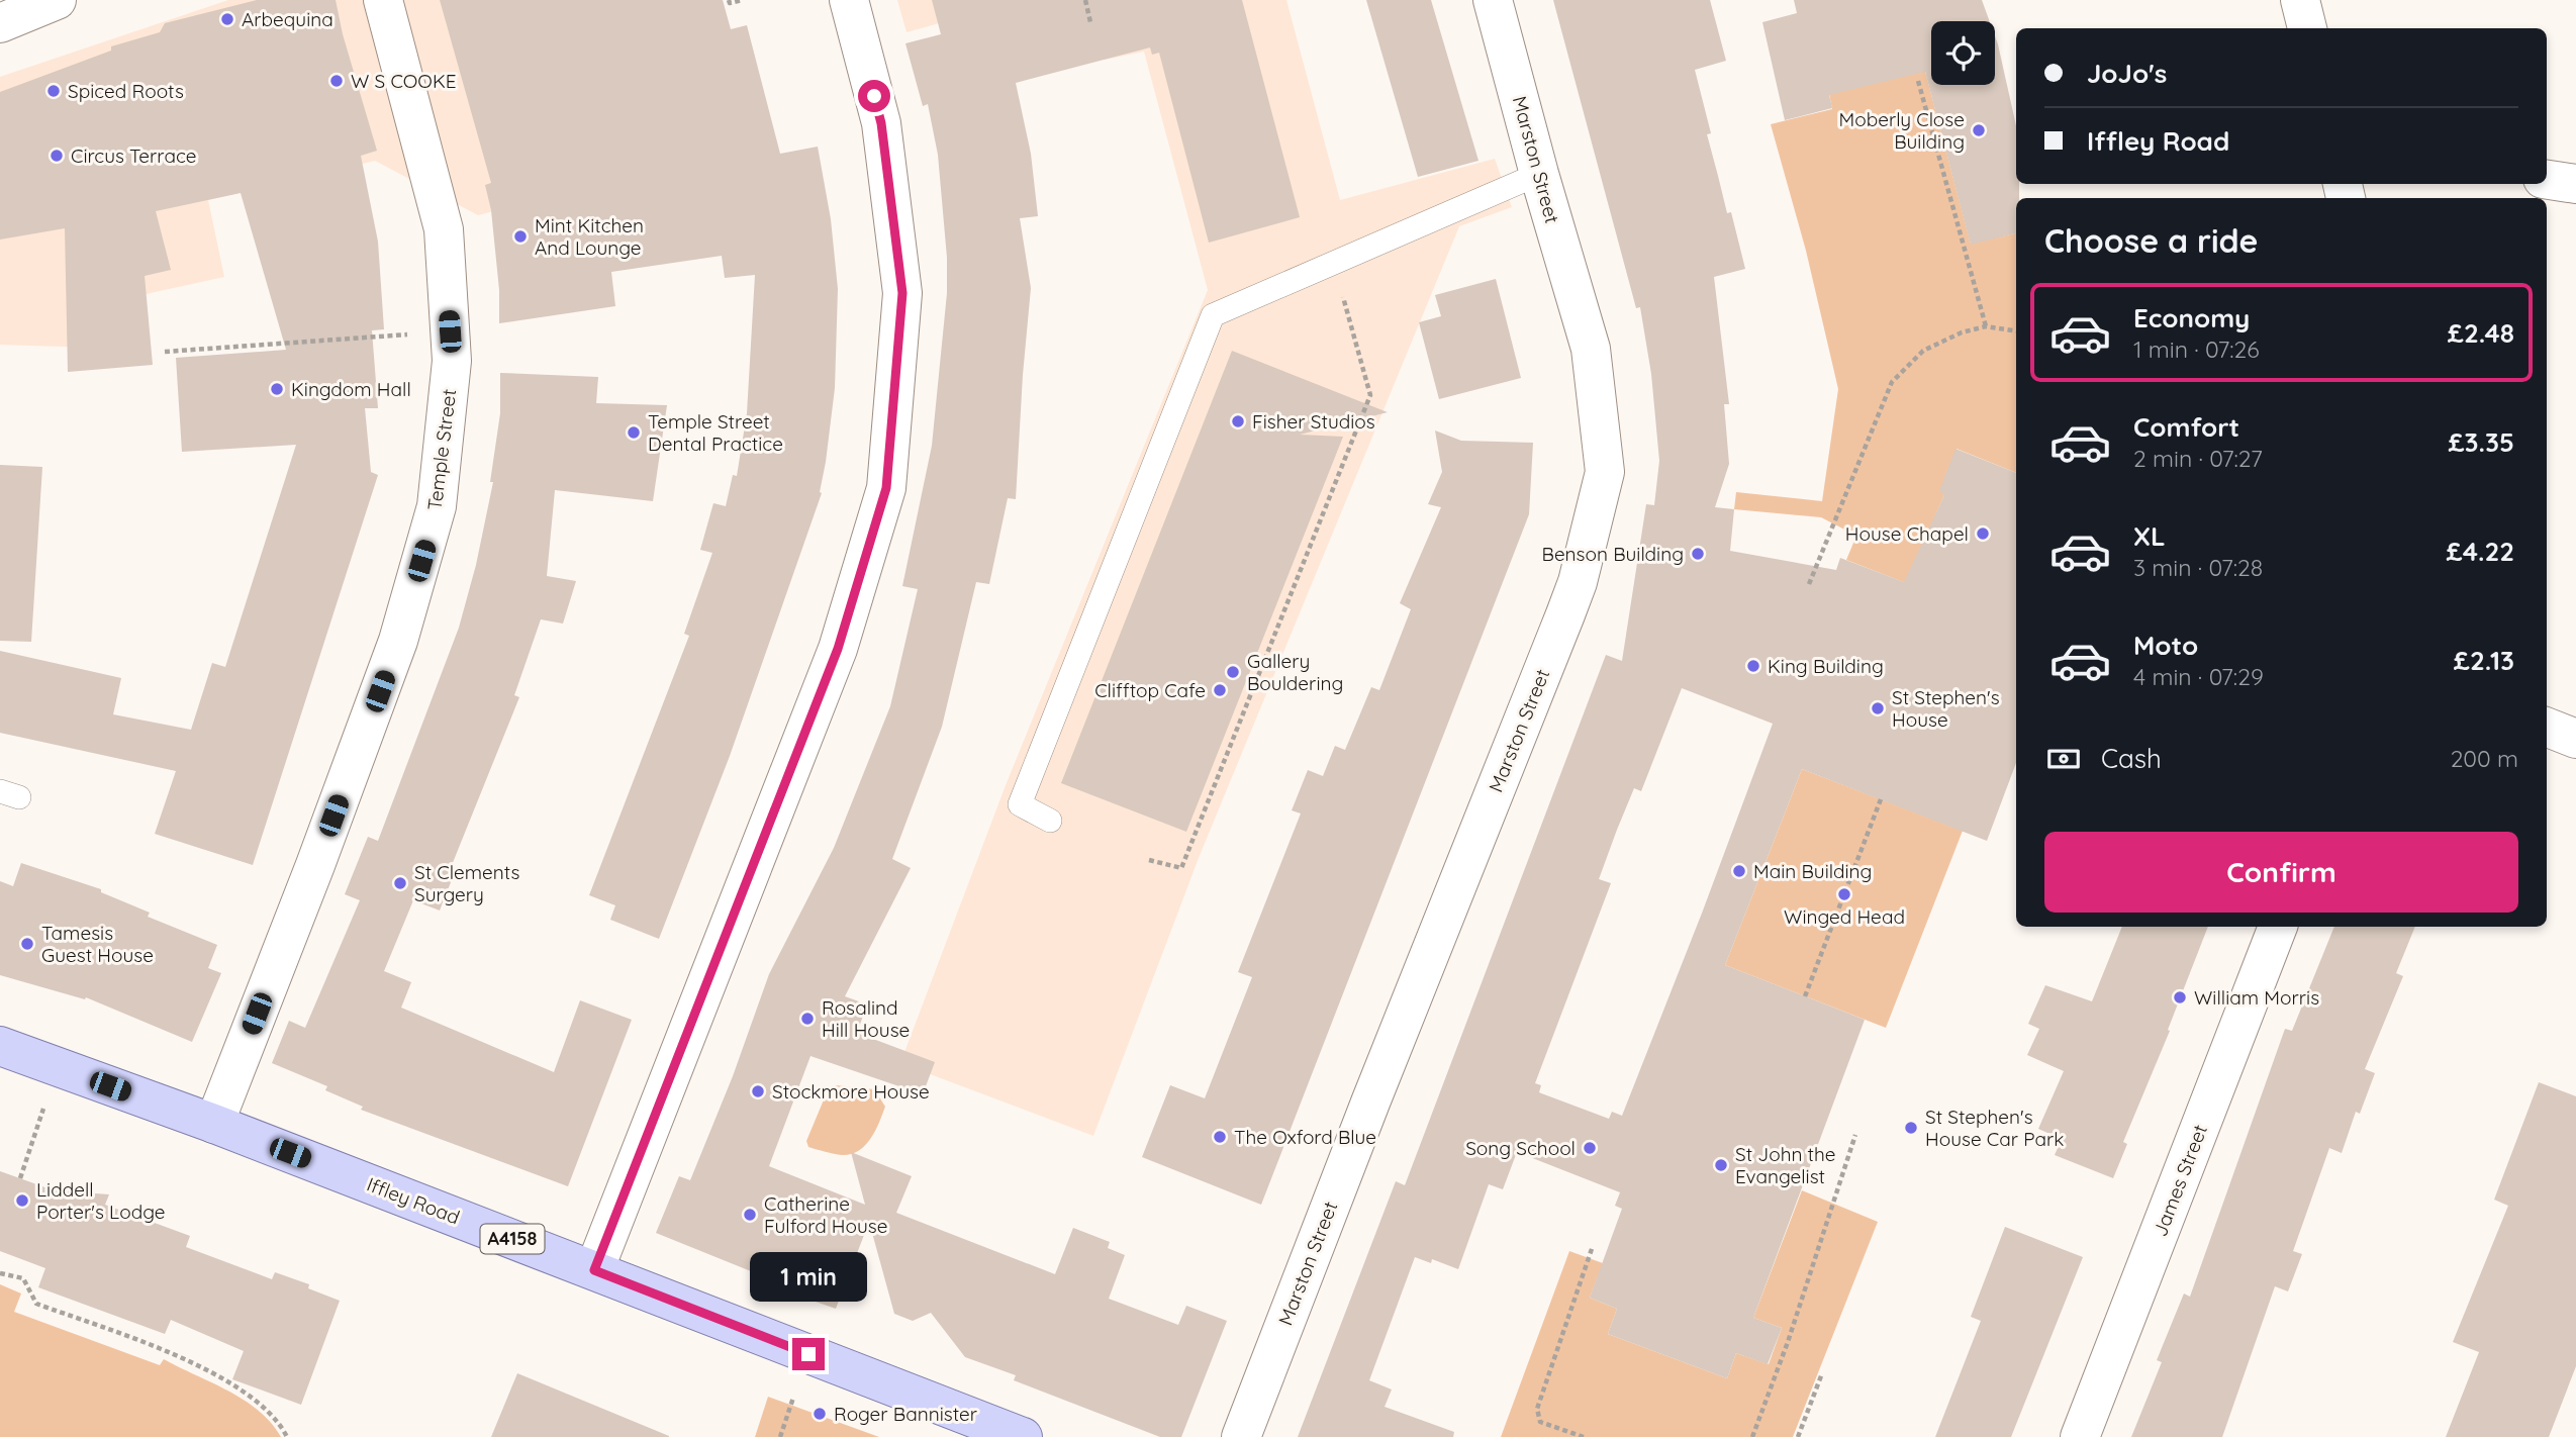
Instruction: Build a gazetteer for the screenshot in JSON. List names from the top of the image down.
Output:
{
  "streets": {
    "main road": ["Iffley Road", "A4158"],
    "street": ["Marston Street", "Temple Street", "James Street"]
  },
  "crossings": [
    ["Temple Street", "Iffley Road"]
  ],
  "places": [
    "Arbequina",
    "W S COOKE",
    "Spiced Roots",
    "Moberly Close Building",
    "Circus Terrace",
    "Mint Kitchen And Lounge",
    "Kingdom Hall",
    "Fisher Studios",
    "Temple Street Dental Practice",
    "House Chapel",
    "Benson Building",
    "King Building",
    "Gallery Bouldering",
    "Clifftop Cafe",
    "St Stephen's House",
    "Main Building",
    "St Clements Surgery",
    "Winged Head",
    "Tamesis Guest House",
    "William Morris",
    "Rosalind Hill House",
    "Stockmore House",
    "St Stephen's House Car Park",
    "The Oxford Blue",
    "Song School",
    "St John the Evangelist",
    "Liddell Porter's Lodge",
    "Catherine Fulford House",
    "Roger Bannister"
  ],
  "page": {
    "banner": ["JoJo's", "Iffley Road"],
    "heading": "Choose a ride",
    "list": [
      {
        "name": "Economy",
        "note": "1 min · 07:26",
        "value": "£2.48"
      },
      {
        "name": "Comfort",
        "note": "2 min · 07:27",
        "value": "£3.35"
      },
      {
        "name": "XL",
        "note": "3 min · 07:28",
        "value": "£4.22"
      },
      {
        "name": "Moto",
        "note": "4 min · 07:29",
        "value": "£2.13"
      }
    ],
    "pay": ["Cash", "200 m"],
    "buttons": "Confirm",
    "bubble": "1 min"
  }
}
